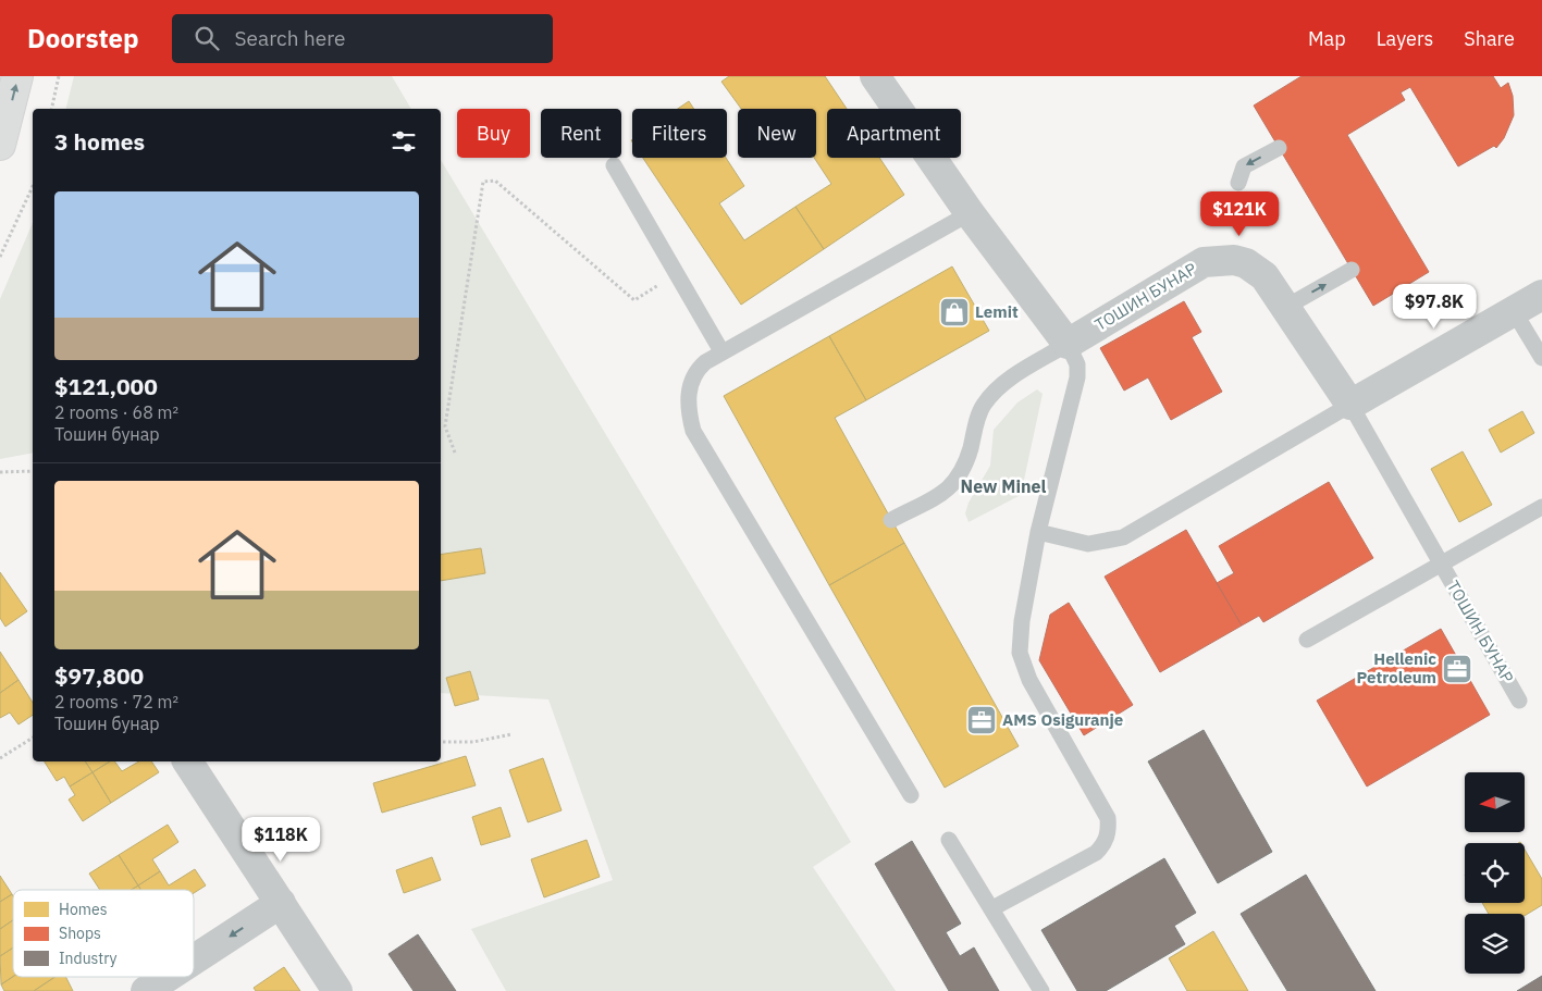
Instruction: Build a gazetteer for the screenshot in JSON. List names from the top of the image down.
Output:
{
  "streets": {
    "street": ["ТОШИН БУНАР"]
  },
  "districts": ["New Minel"],
  "places": {
    "shop": ["Lemit"],
    "office": ["Hellenic Petroleum", "AMS Osiguranje"]
  },
  "legend": ["Homes", "Shops", "Industry"],
  "north": "left",
  "page": {
    "header": "Doorstep",
    "search": "Search here",
    "nav": ["Map", "Layers", "Share"],
    "chip": [
      "Buy",
      "Rent",
      "Filters",
      "New",
      "Apartment"
    ],
    "heading": "3 homes",
    "list": [
      {
        "name": "$121,000",
        "note": "2 rooms · 68 m² · Тошин бунар"
      },
      {
        "name": "$97,800",
        "note": "2 rooms · 72 m² · Тошин бунар"
      }
    ],
    "price": ["$121K", "$97.8K", "$118K"]
  }
}
